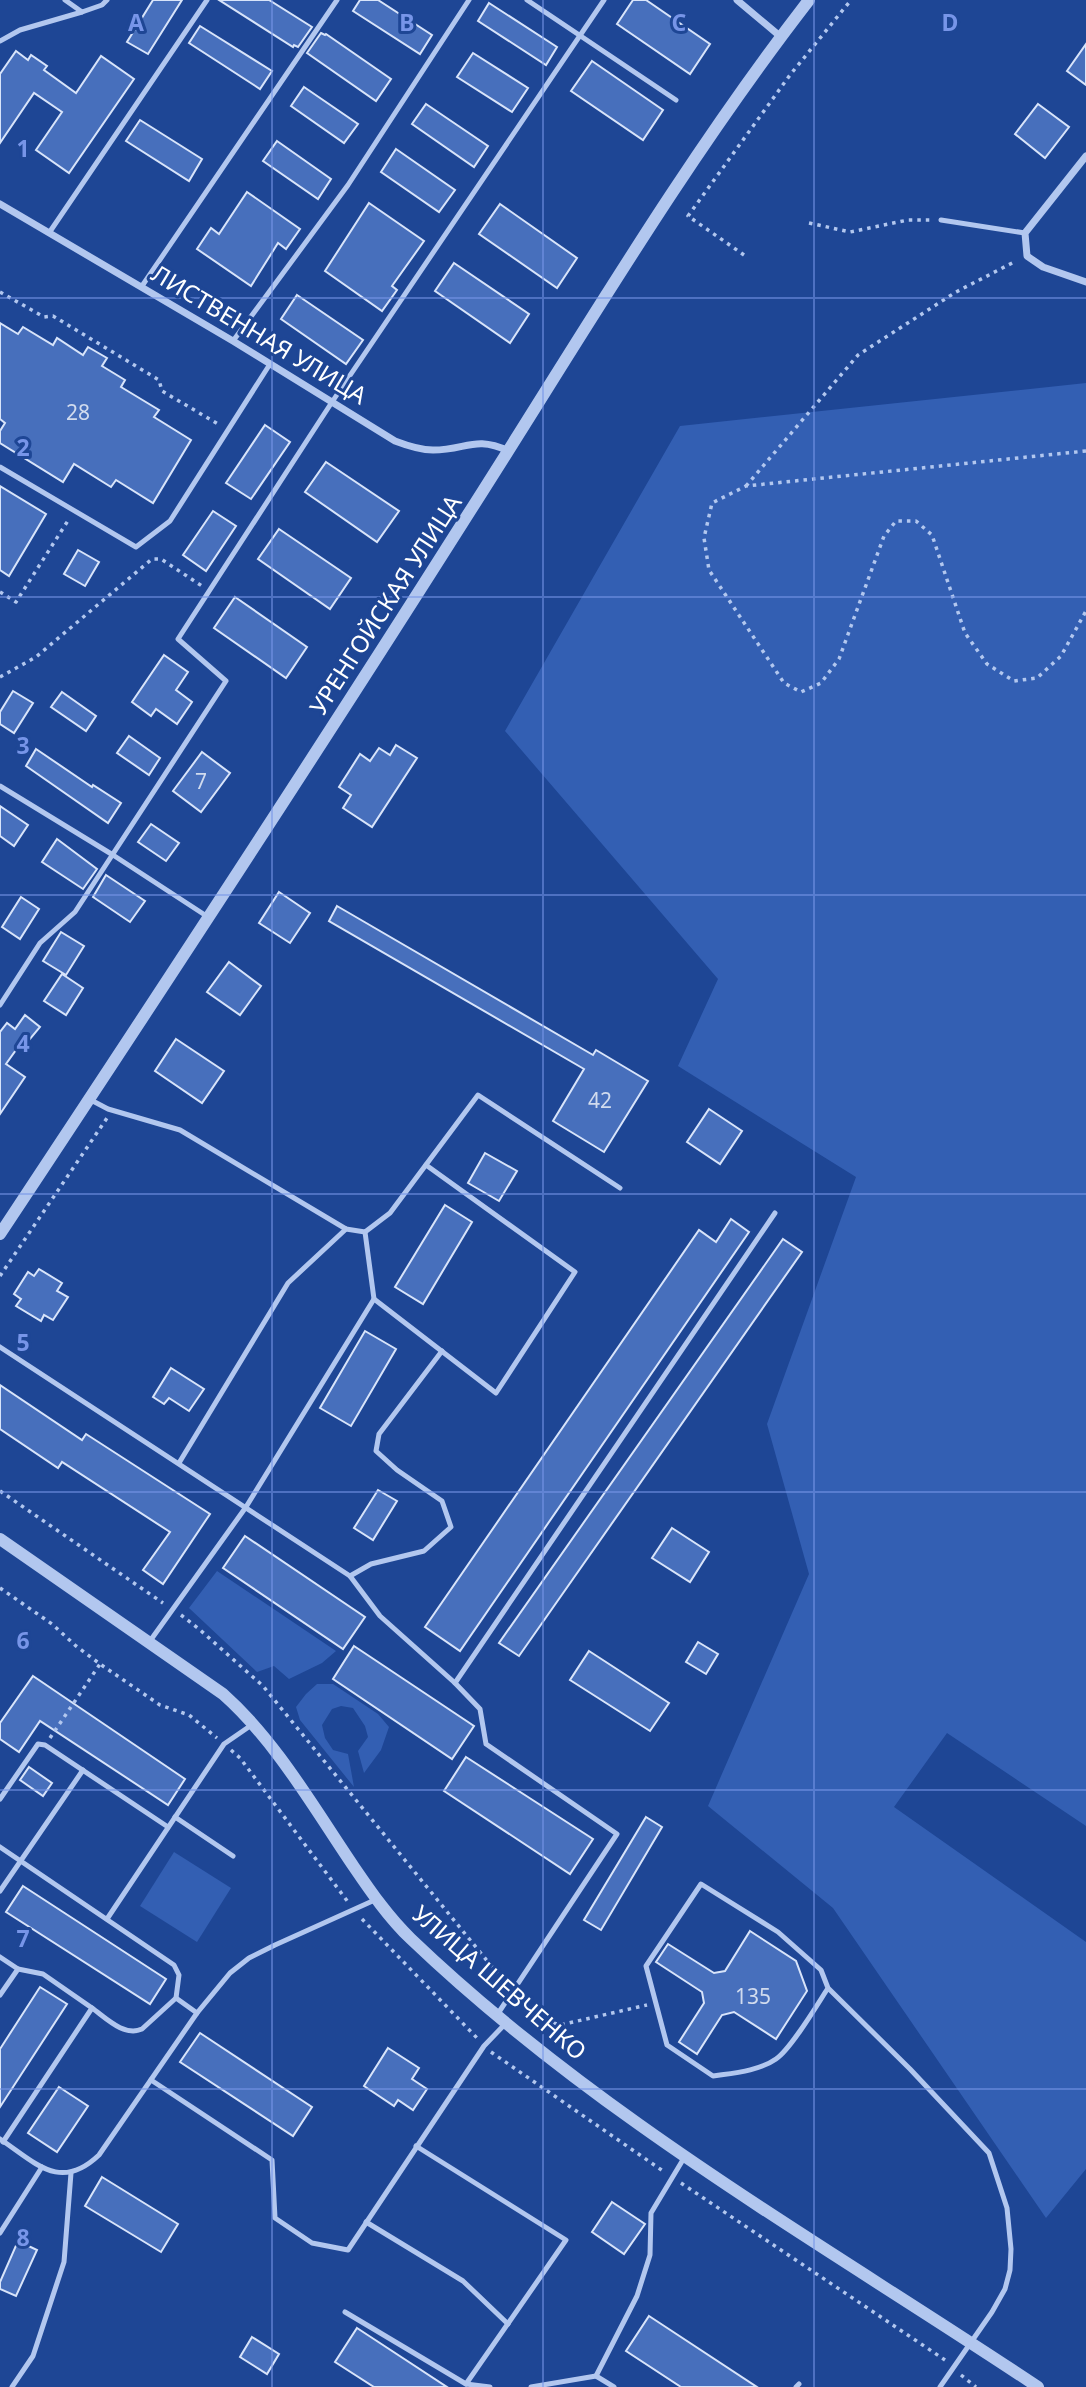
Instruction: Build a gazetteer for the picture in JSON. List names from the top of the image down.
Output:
{
  "streets": {
    "street": ["ЛИСТВЕННАЯ УЛИЦА", "УРЕНГОЙСКАЯ УЛИЦА", "УЛИЦА ШЕВЧЕНКО"]
  },
  "crossings": [
    ["ЛИСТВЕННАЯ УЛИЦА", "УРЕНГОЙСКАЯ УЛИЦА"]
  ],
  "house_numbers": [
    "28",
    "7",
    "42",
    "135"
  ],
  "grid": {
    "columns": [
      "A",
      "B",
      "C",
      "D"
    ],
    "rows": [
      "1",
      "2",
      "3",
      "4",
      "5",
      "6",
      "7",
      "8"
    ]
  }
}
